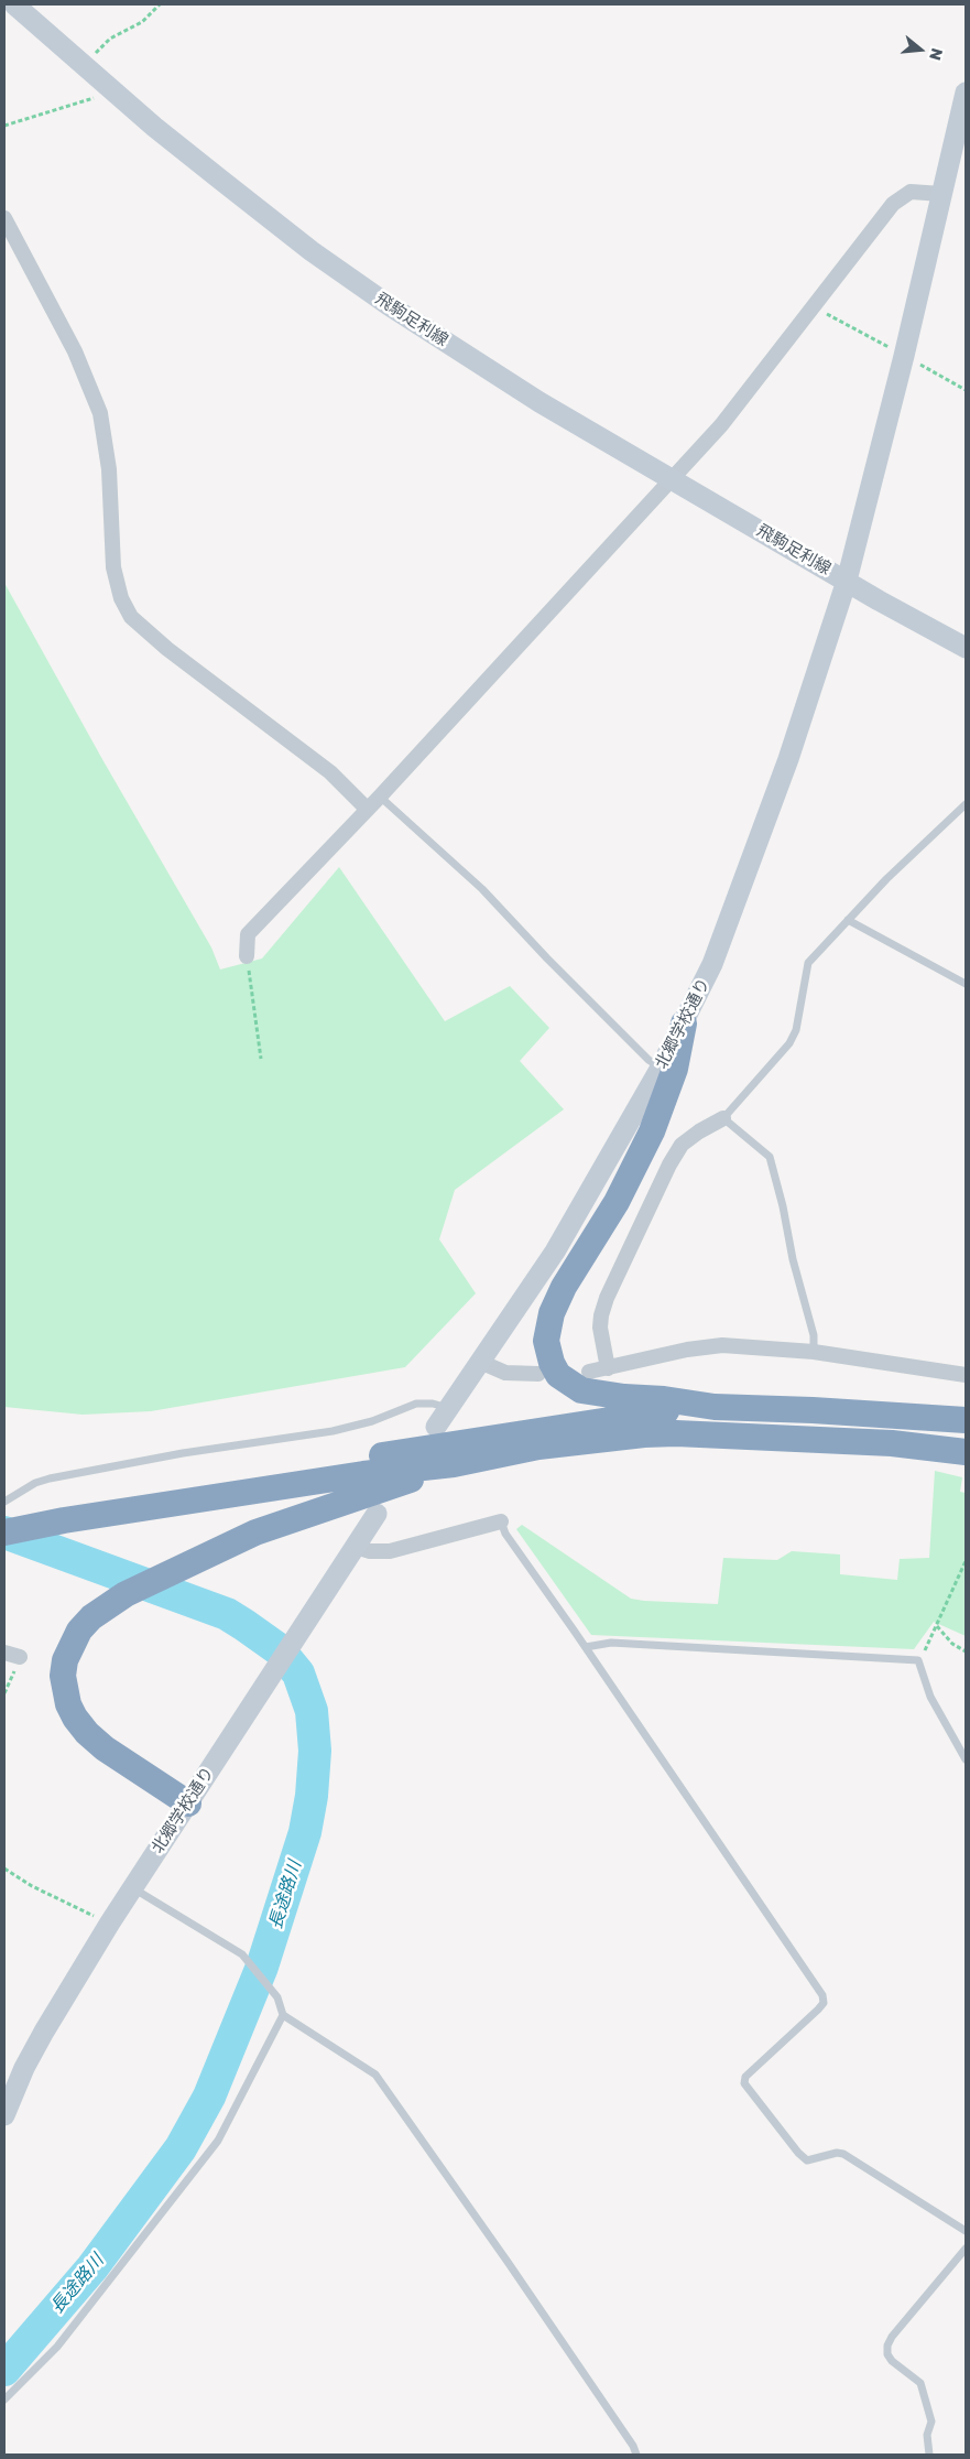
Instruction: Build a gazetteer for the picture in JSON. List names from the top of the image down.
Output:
{
  "streets": {
    "street": ["飛駒足利線", "北郷学校通り"]
  },
  "crossings": [
    ["飛駒足利線", "北郷学校通り"]
  ],
  "water": ["長途路川"],
  "north": "right"
}
